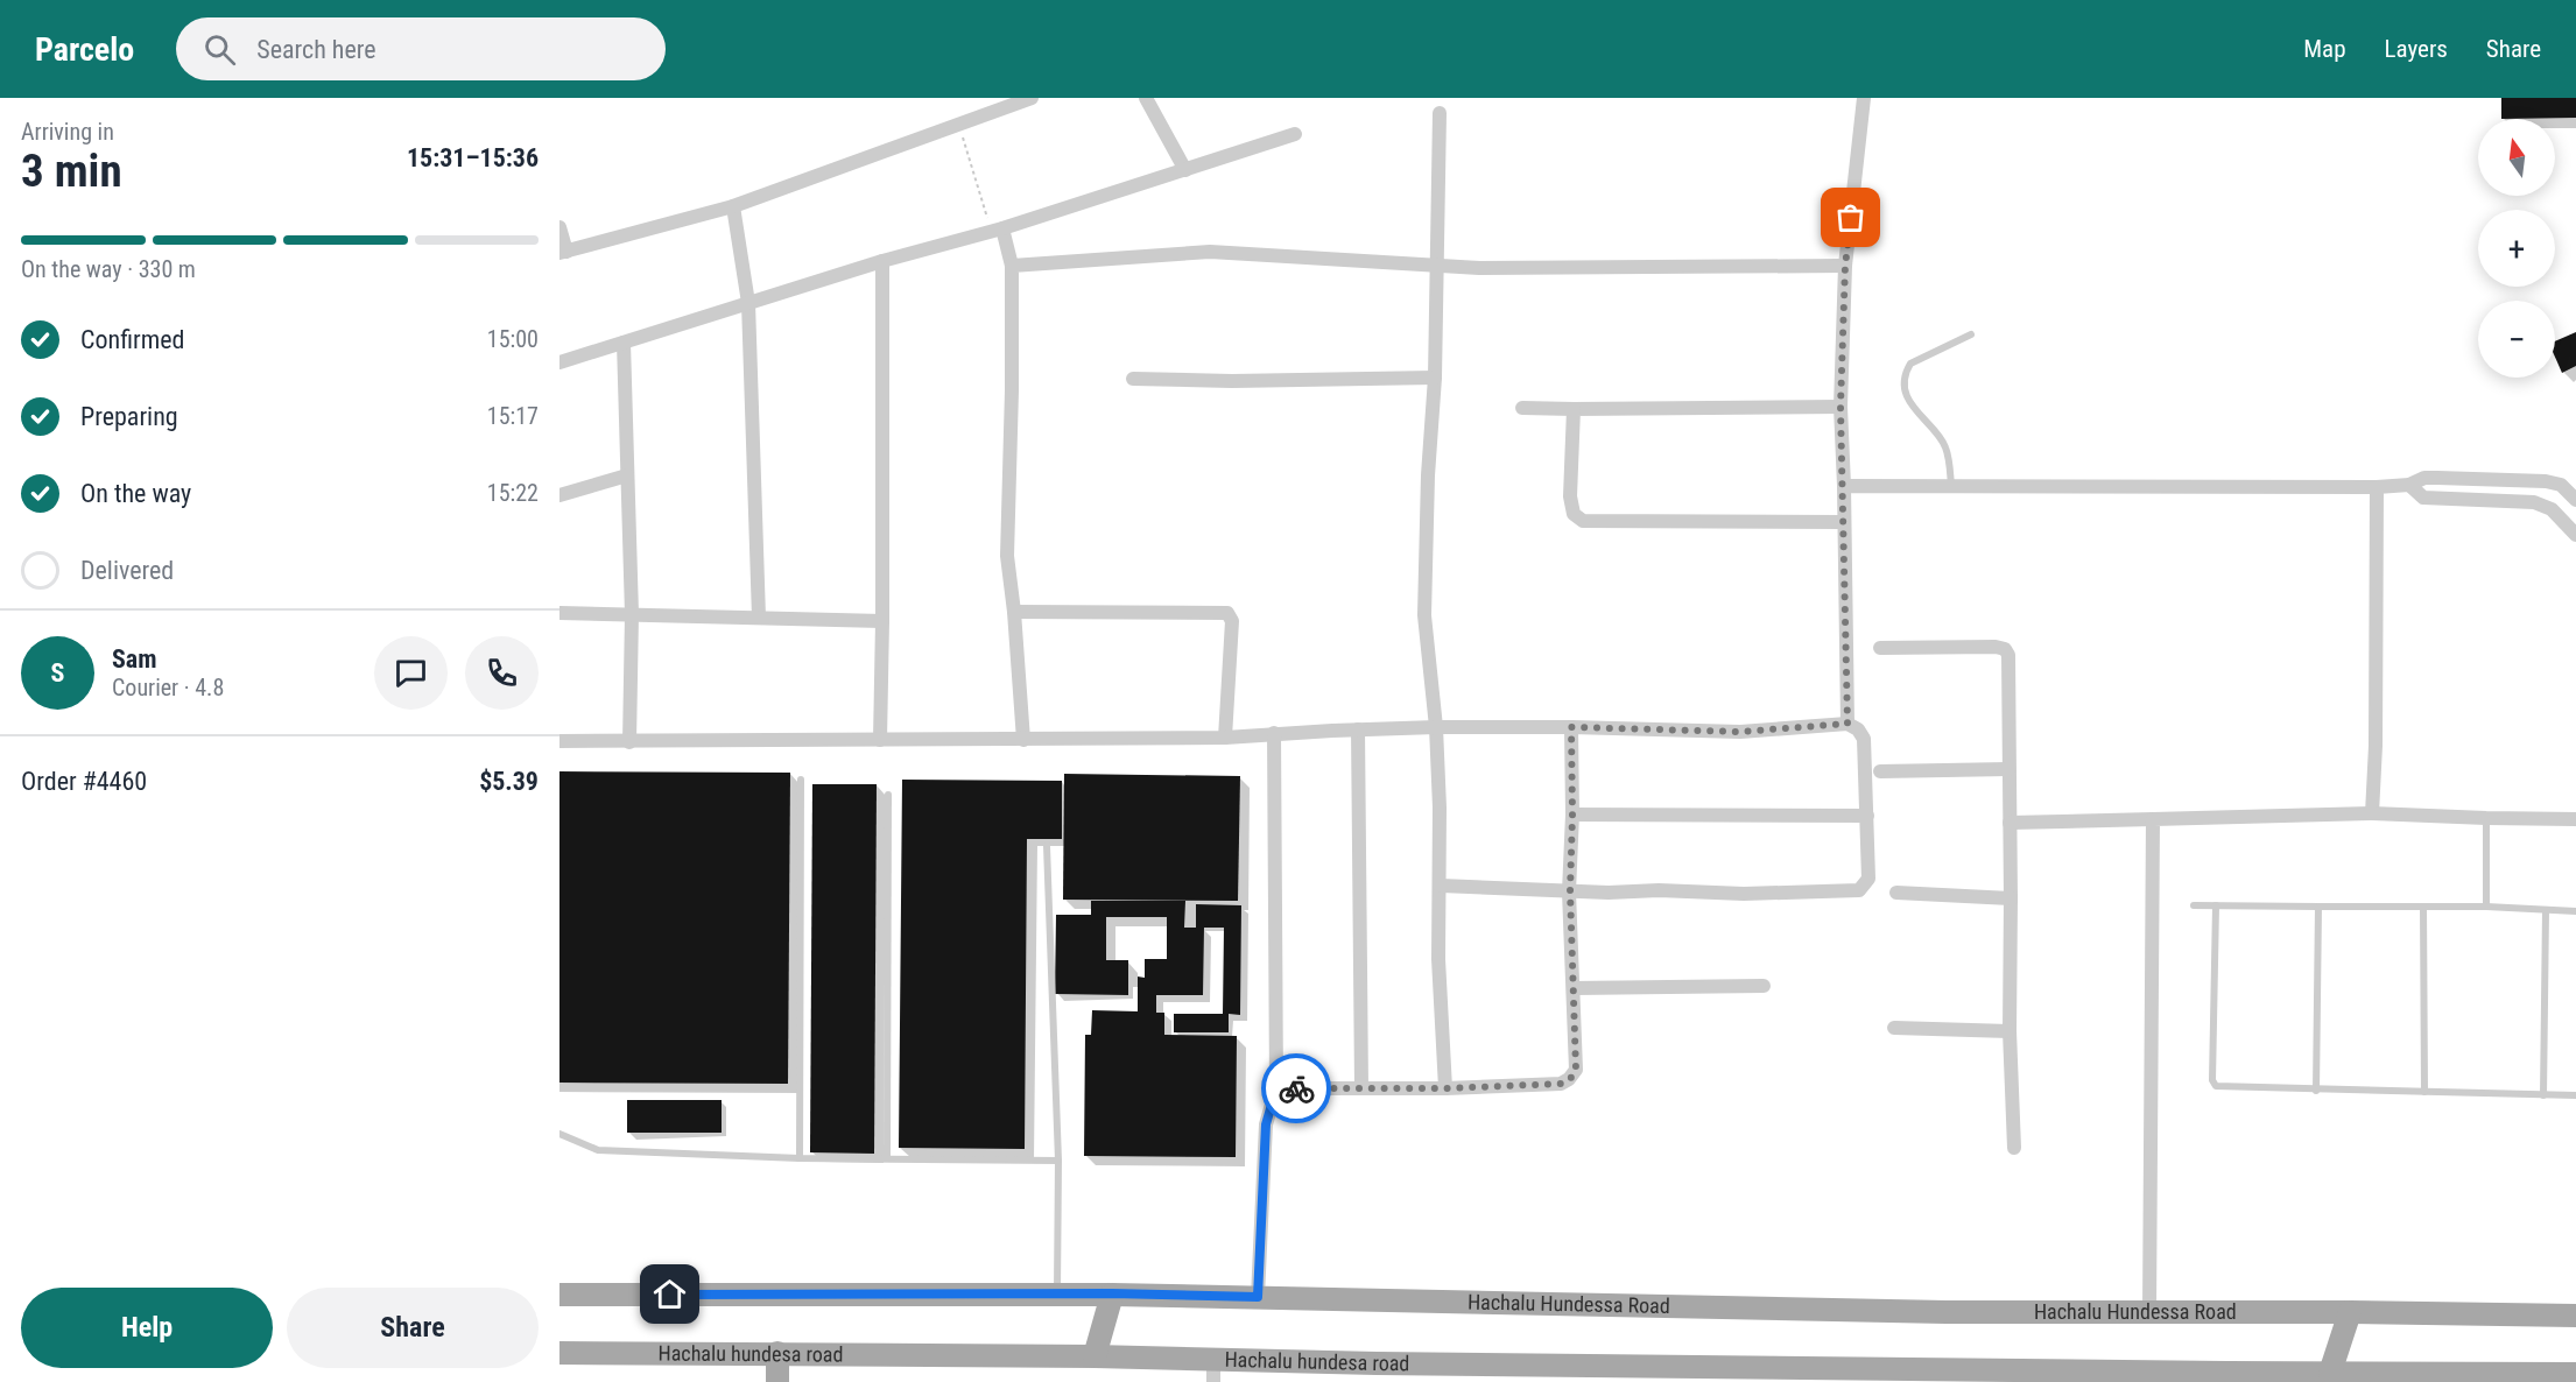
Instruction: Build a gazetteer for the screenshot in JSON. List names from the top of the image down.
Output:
{
  "streets": {
    "main road": ["Hachalu Hundessa Road", "Hachalu hundesa road"]
  },
  "north": "top",
  "page": {
    "header": "Parcelo",
    "search": "Search here",
    "nav": ["Map", "Layers", "Share"],
    "heading": ["3 min", "Arriving in", "15:31–15:36"],
    "panel": [
      "Sam",
      "Courier · 4.8",
      "Order #4460",
      "$5.39"
    ],
    "map_buttons": ["+", "−"],
    "bar": "On the way · 330 m",
    "list": [
      ["Confirmed", "15:00"],
      ["Preparing", "15:17"],
      ["On the way", "15:22"],
      "Delivered"
    ],
    "round": "S",
    "buttons": ["Help", "Share"]
  }
}
